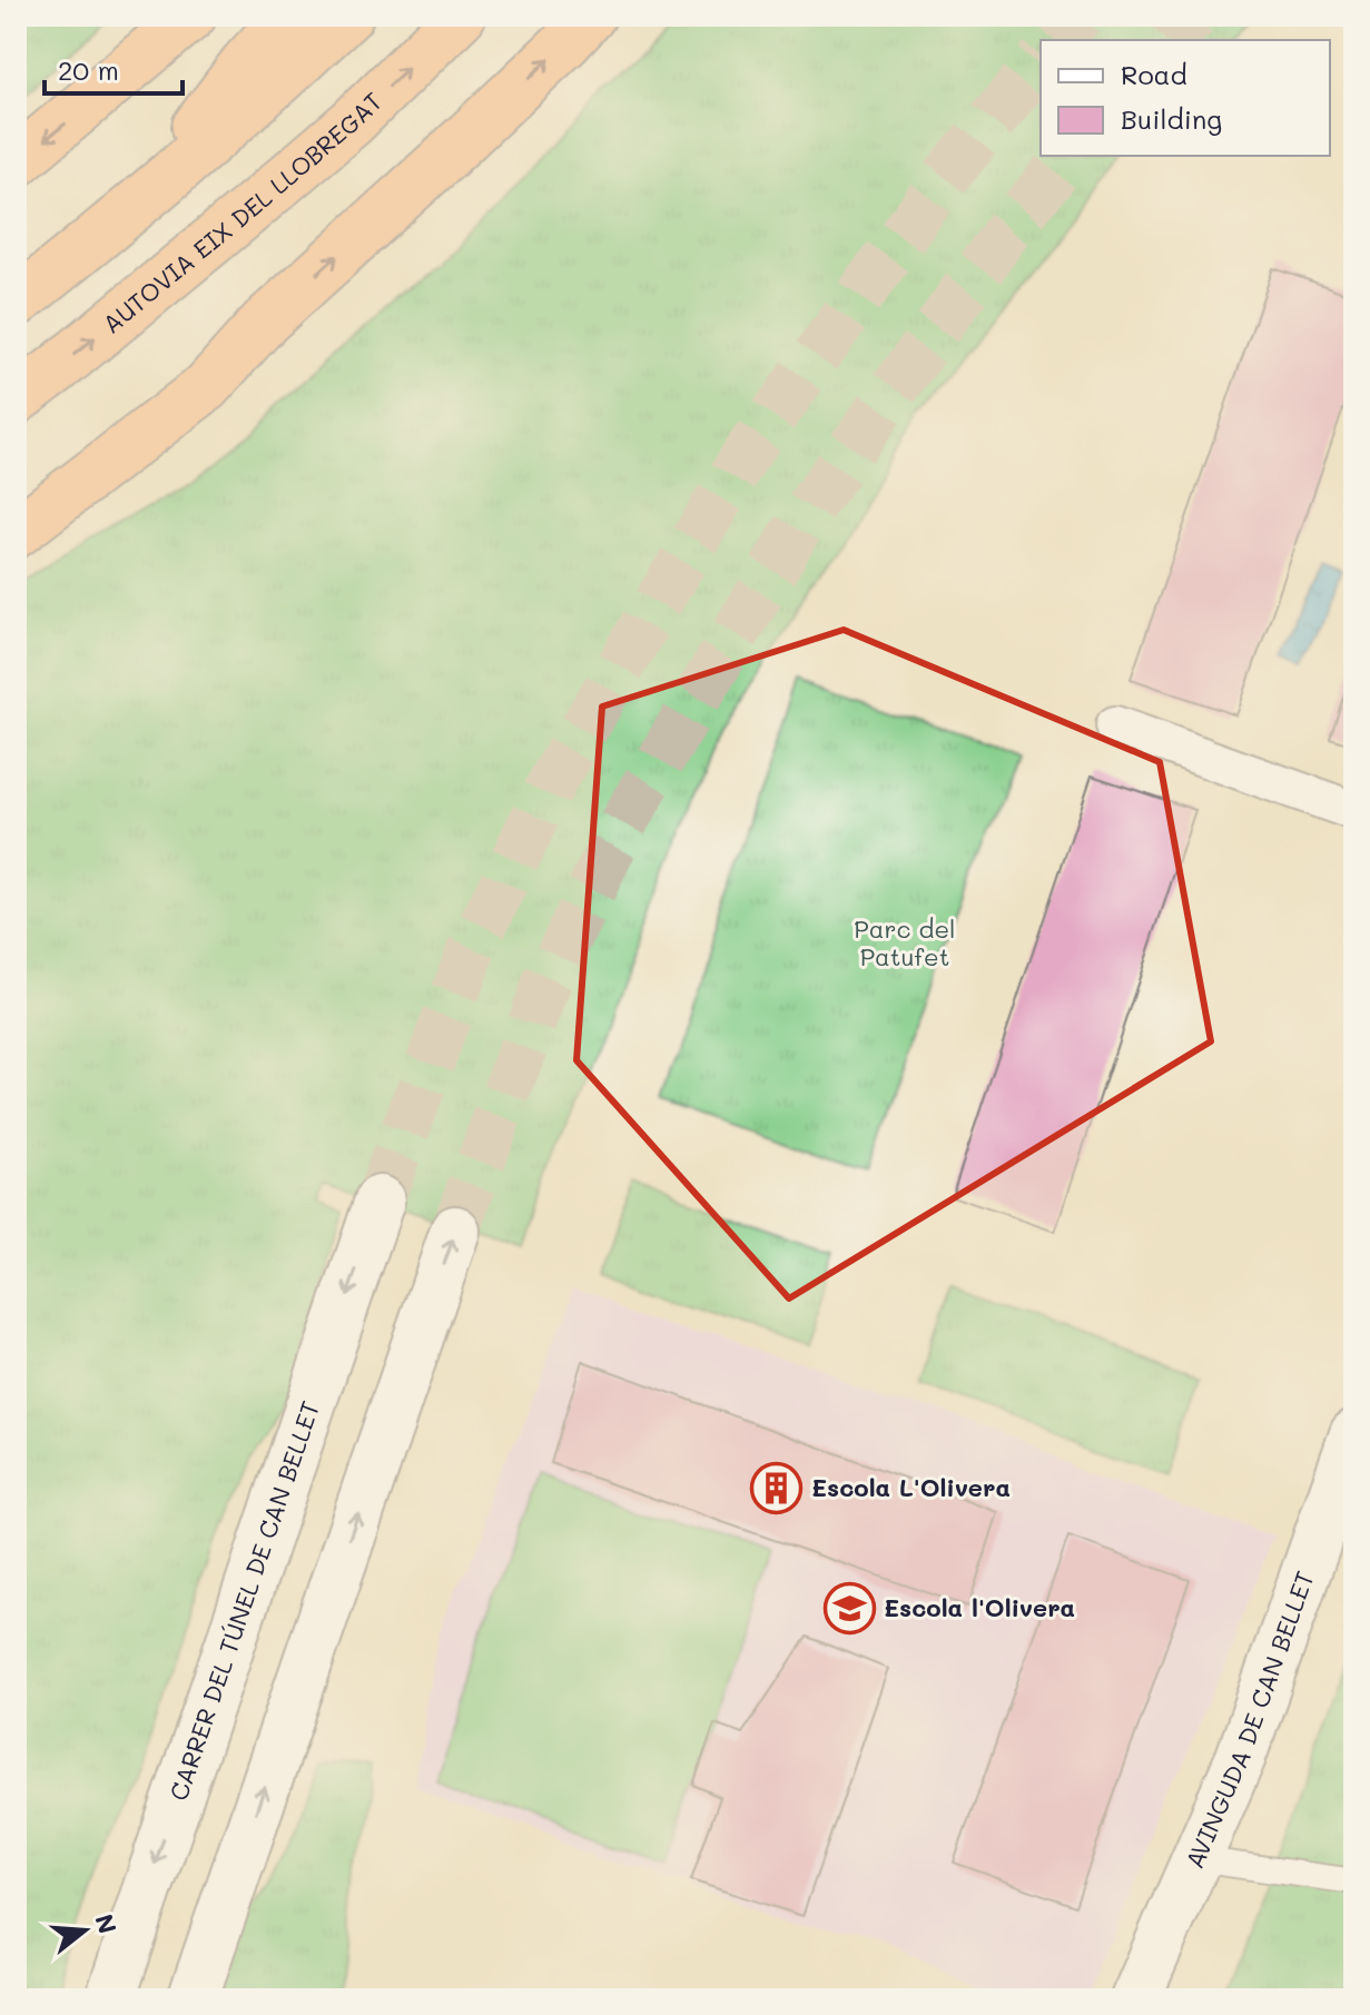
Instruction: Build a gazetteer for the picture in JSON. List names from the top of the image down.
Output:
{
  "streets": {
    "highway": ["AUTOVIA EIX DEL LLOBREGAT"],
    "street": ["CARRER DEL TÚNEL DE CAN BELLET", "AVINGUDA DE CAN BELLET"]
  },
  "parks": ["Parc del Patufet"],
  "places": {
    "building": ["Escola L'Olivera"],
    "school or university": ["Escola l'Olivera"]
  },
  "legend": ["Road", "Building"],
  "scale_bar": "20 m",
  "north": "right"
}
